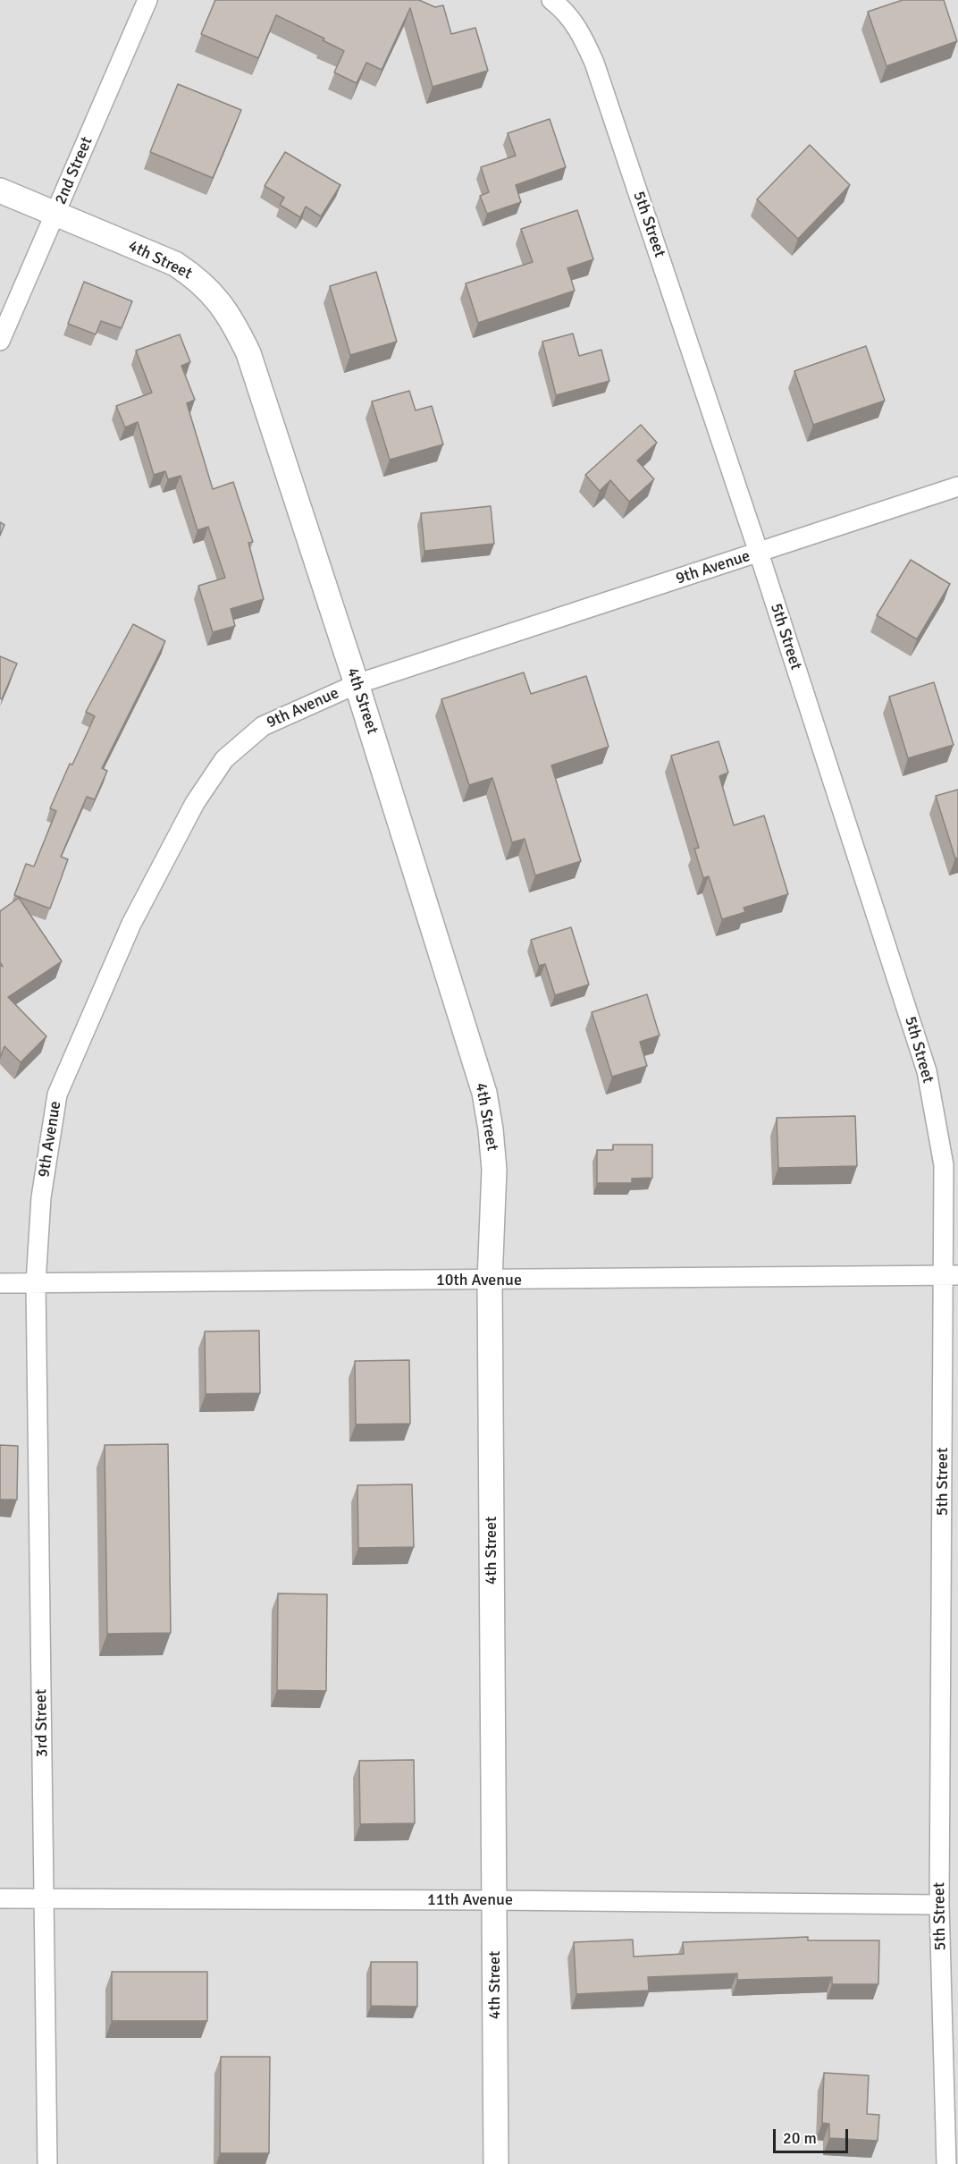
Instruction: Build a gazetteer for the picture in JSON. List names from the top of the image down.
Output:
{
  "streets": {
    "street": [
      "2nd Street",
      "5th Street",
      "4th Street",
      "9th Avenue",
      "10th Avenue",
      "3rd Street",
      "11th Avenue"
    ]
  },
  "crossings": [
    ["2nd Street", "4th Street"],
    ["5th Street", "9th Avenue"],
    ["5th Street", "10th Avenue"],
    ["5th Street", "11th Avenue"],
    ["4th Street", "9th Avenue"],
    ["4th Street", "10th Avenue"],
    ["4th Street", "11th Avenue"],
    ["9th Avenue", "10th Avenue"],
    ["9th Avenue", "3rd Street"],
    ["10th Avenue", "3rd Street"],
    ["3rd Street", "11th Avenue"]
  ],
  "scale_bar": "20 m"
}
